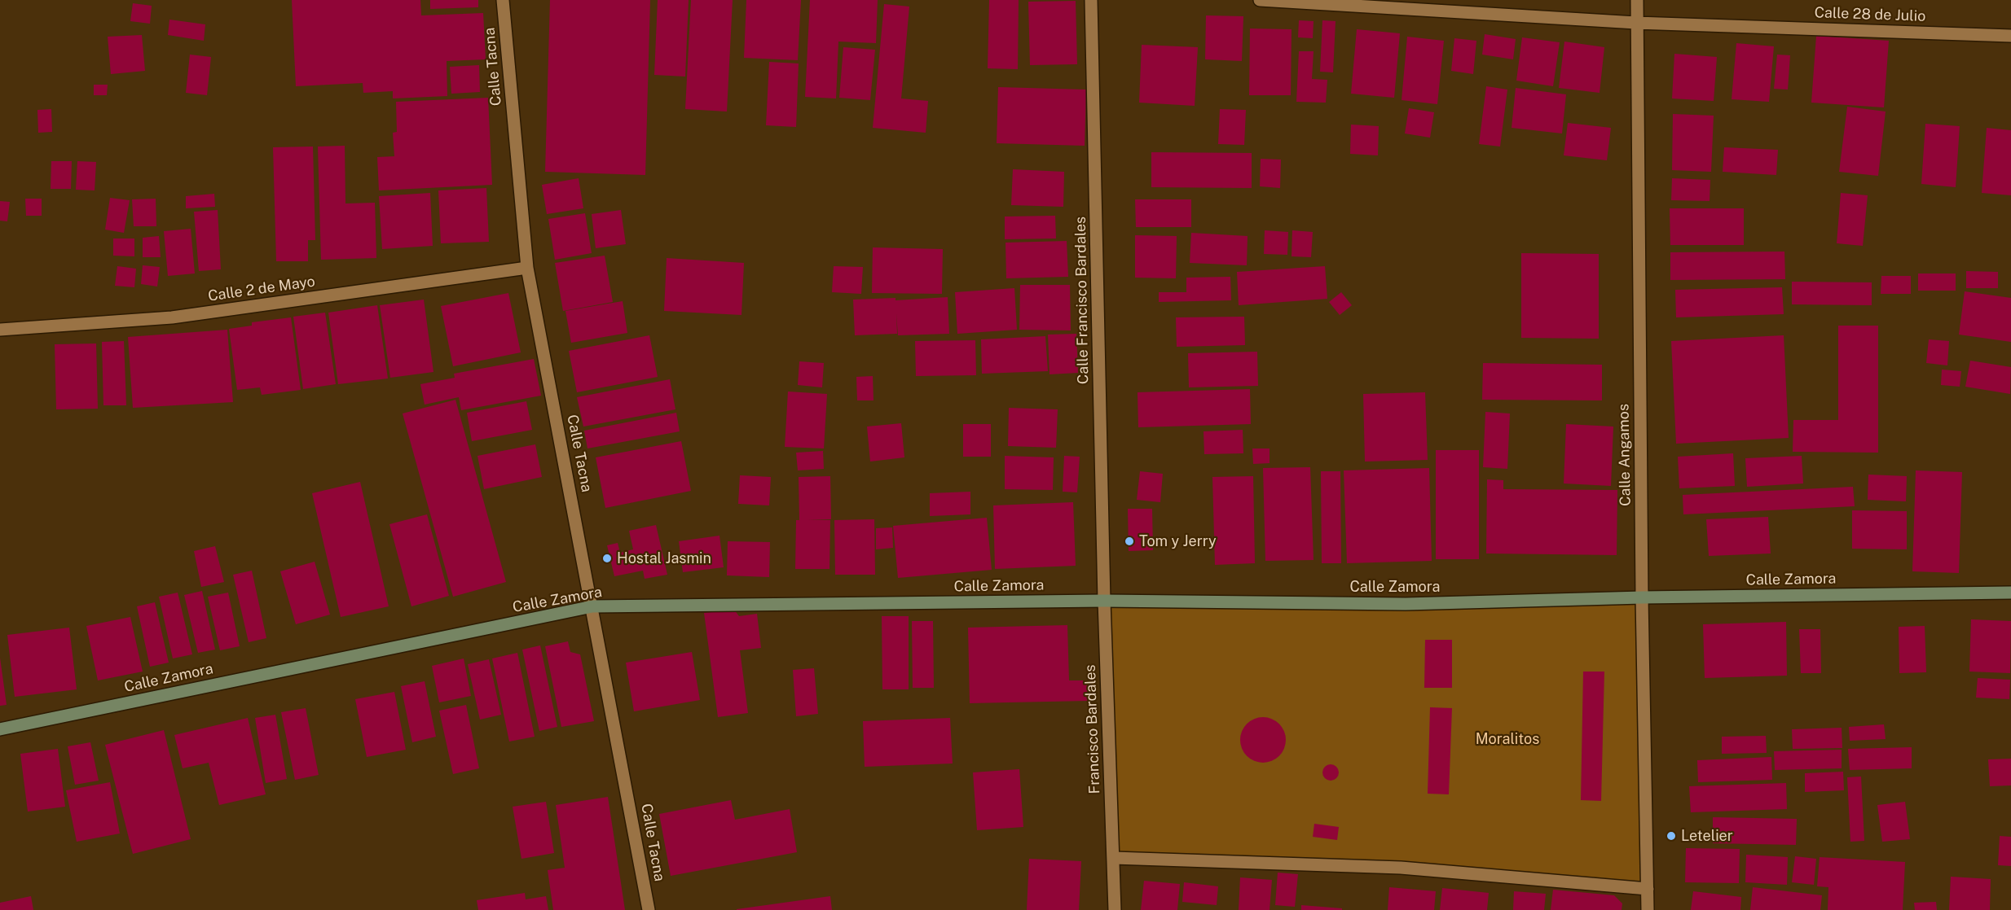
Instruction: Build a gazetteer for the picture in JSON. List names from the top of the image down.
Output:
{
  "streets": {
    "street": [
      "Calle 28 de Julio",
      "Calle Tacna",
      "Calle 2 de Mayo",
      "Calle Francisco Bardales",
      "Calle Angamos",
      "Calle Zamora",
      "Francisco Bardales"
    ]
  },
  "crossings": [
    ["Calle 28 de Julio", "Calle Angamos"],
    ["Calle Tacna", "Calle 2 de Mayo"],
    ["Calle Tacna", "Calle Zamora"],
    ["Calle Francisco Bardales", "Calle Zamora"],
    ["Calle Francisco Bardales", "Francisco Bardales"],
    ["Calle Angamos", "Calle Zamora"],
    ["Calle Zamora", "Francisco Bardales"]
  ],
  "parks": ["Moralitos"],
  "places": ["Tom y Jerry", "Hostal Jasmin", "Letelier"]
}
